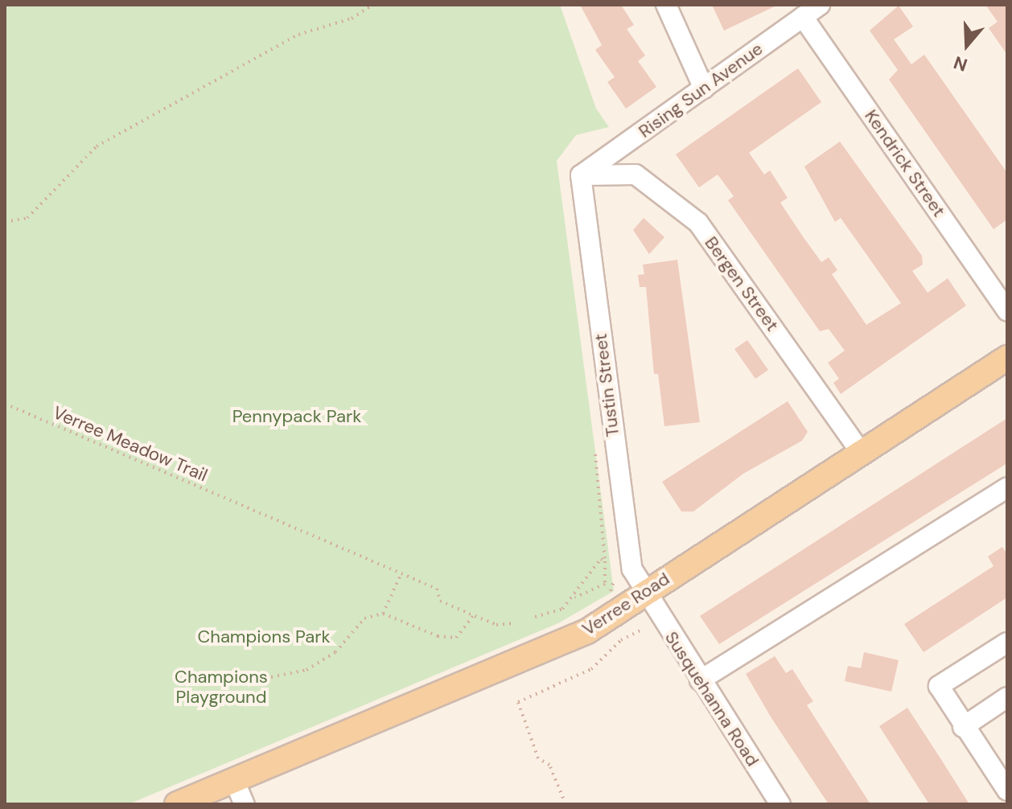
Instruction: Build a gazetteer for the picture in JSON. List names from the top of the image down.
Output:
{
  "streets": {
    "main road": ["Verree Road"],
    "street": [
      "Rising Sun Avenue",
      "Kendrick Street",
      "Bergen Street",
      "Tustin Street",
      "Susquehanna Road"
    ],
    "path": ["Verree Meadow Trail"]
  },
  "crossings": [
    ["Rising Sun Avenue", "Kendrick Street"],
    ["Rising Sun Avenue", "Bergen Street"],
    ["Rising Sun Avenue", "Tustin Street"],
    ["Bergen Street", "Tustin Street"],
    ["Bergen Street", "Verree Road"],
    ["Tustin Street", "Verree Road"],
    ["Tustin Street", "Susquehanna Road"],
    ["Verree Road", "Susquehanna Road"]
  ],
  "parks": ["Pennypack Park", "Champions Park", "Champions Playground"],
  "north": "bottom"
}
